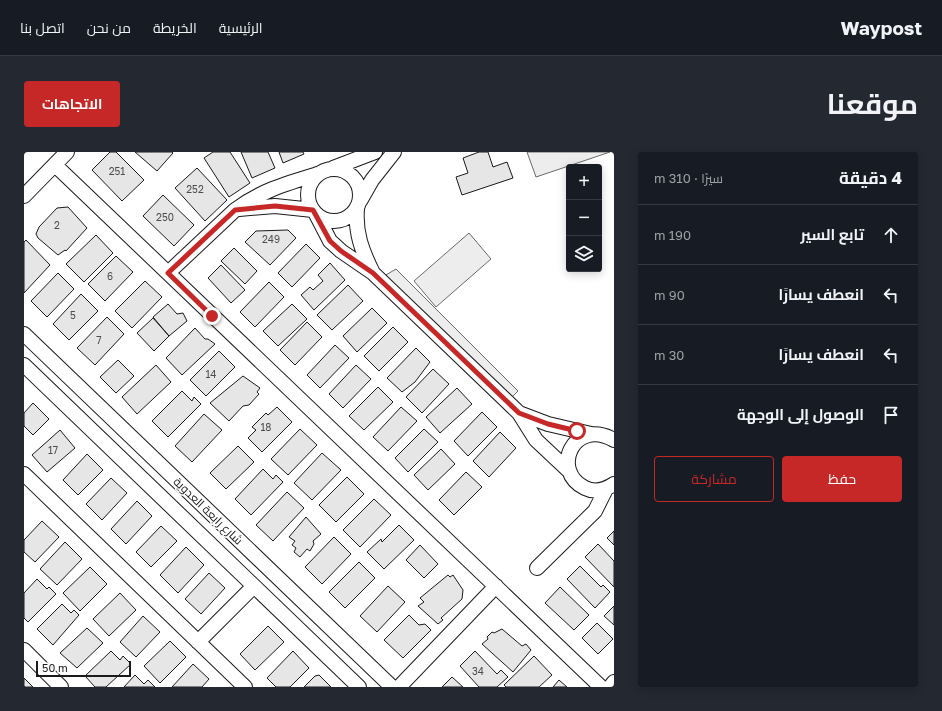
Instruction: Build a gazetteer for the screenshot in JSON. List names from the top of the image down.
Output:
{
  "streets": {
    "street": ["شارع رابعة العدوية"]
  },
  "house_numbers": [
    "251",
    "252",
    "250",
    "2",
    "249",
    "6",
    "5",
    "7",
    "14",
    "18",
    "17",
    "34"
  ],
  "scale_bar": "50 m",
  "page": {
    "header": "Waypost",
    "nav": [
      "الرئيسية",
      "الخريطة",
      "من نحن",
      "اتصل بنا"
    ],
    "title": "موقعنا",
    "buttons": [
      "الاتجاهات",
      ["حفظ", "مشاركة"]
    ],
    "heading": ["4 دقيقة", "سيرًا · 310 m"],
    "map_buttons": ["+", "−"],
    "list": [
      ["تابع السير", "190 m"],
      ["انعطف يسارًا", "90 m"],
      ["انعطف يسارًا", "30 m"],
      "الوصول إلى الوجهة"
    ],
    "scale": "50 m"
  }
}
